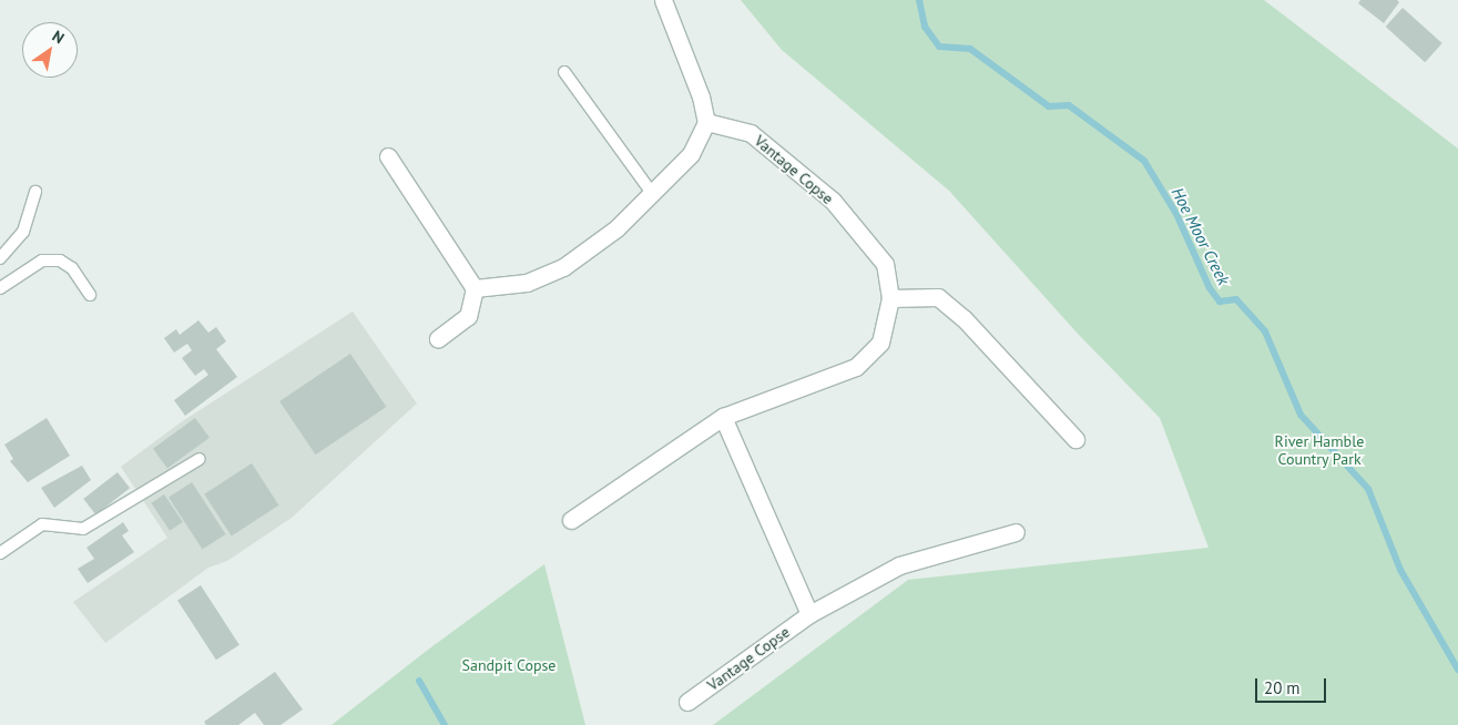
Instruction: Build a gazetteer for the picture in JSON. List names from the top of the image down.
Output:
{
  "streets": {
    "street": ["Vantage Copse"]
  },
  "water": ["Hoe Moor Creek"],
  "parks": ["River Hamble Country Park", "Sandpit Copse"],
  "scale_bar": "20 m",
  "north": "top right"
}
